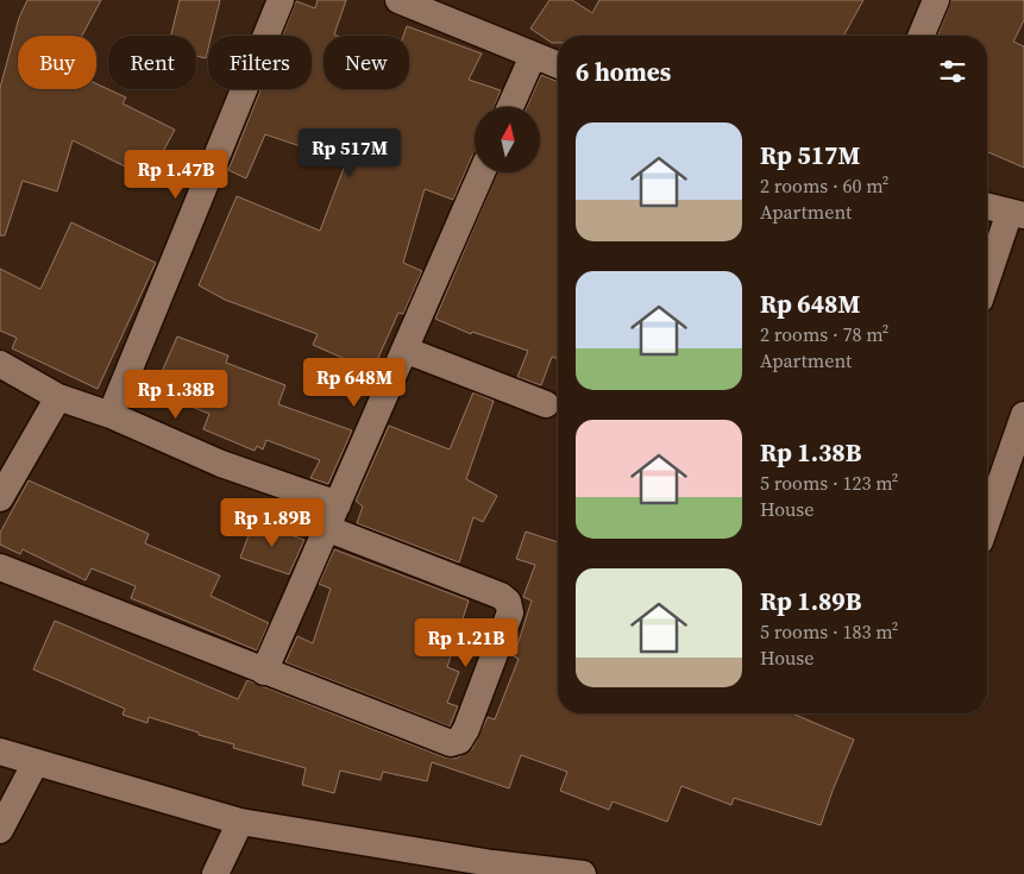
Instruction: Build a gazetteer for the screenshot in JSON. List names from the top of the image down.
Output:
{
  "north": "top",
  "page": {
    "chip": [
      "Buy",
      "Rent",
      "Filters",
      "New"
    ],
    "heading": "6 homes",
    "list": [
      {
        "name": "Rp 517M",
        "note": "2 rooms · 60 m² · Apartment"
      },
      {
        "name": "Rp 648M",
        "note": "2 rooms · 78 m² · Apartment"
      },
      {
        "name": "Rp 1.38B",
        "note": "5 rooms · 123 m² · House"
      },
      {
        "name": "Rp 1.89B",
        "note": "5 rooms · 183 m² · House"
      }
    ],
    "price": [
      "Rp 517M",
      "Rp 1.47B",
      "Rp 648M",
      "Rp 1.38B",
      "Rp 1.89B",
      "Rp 1.21B"
    ]
  }
}
